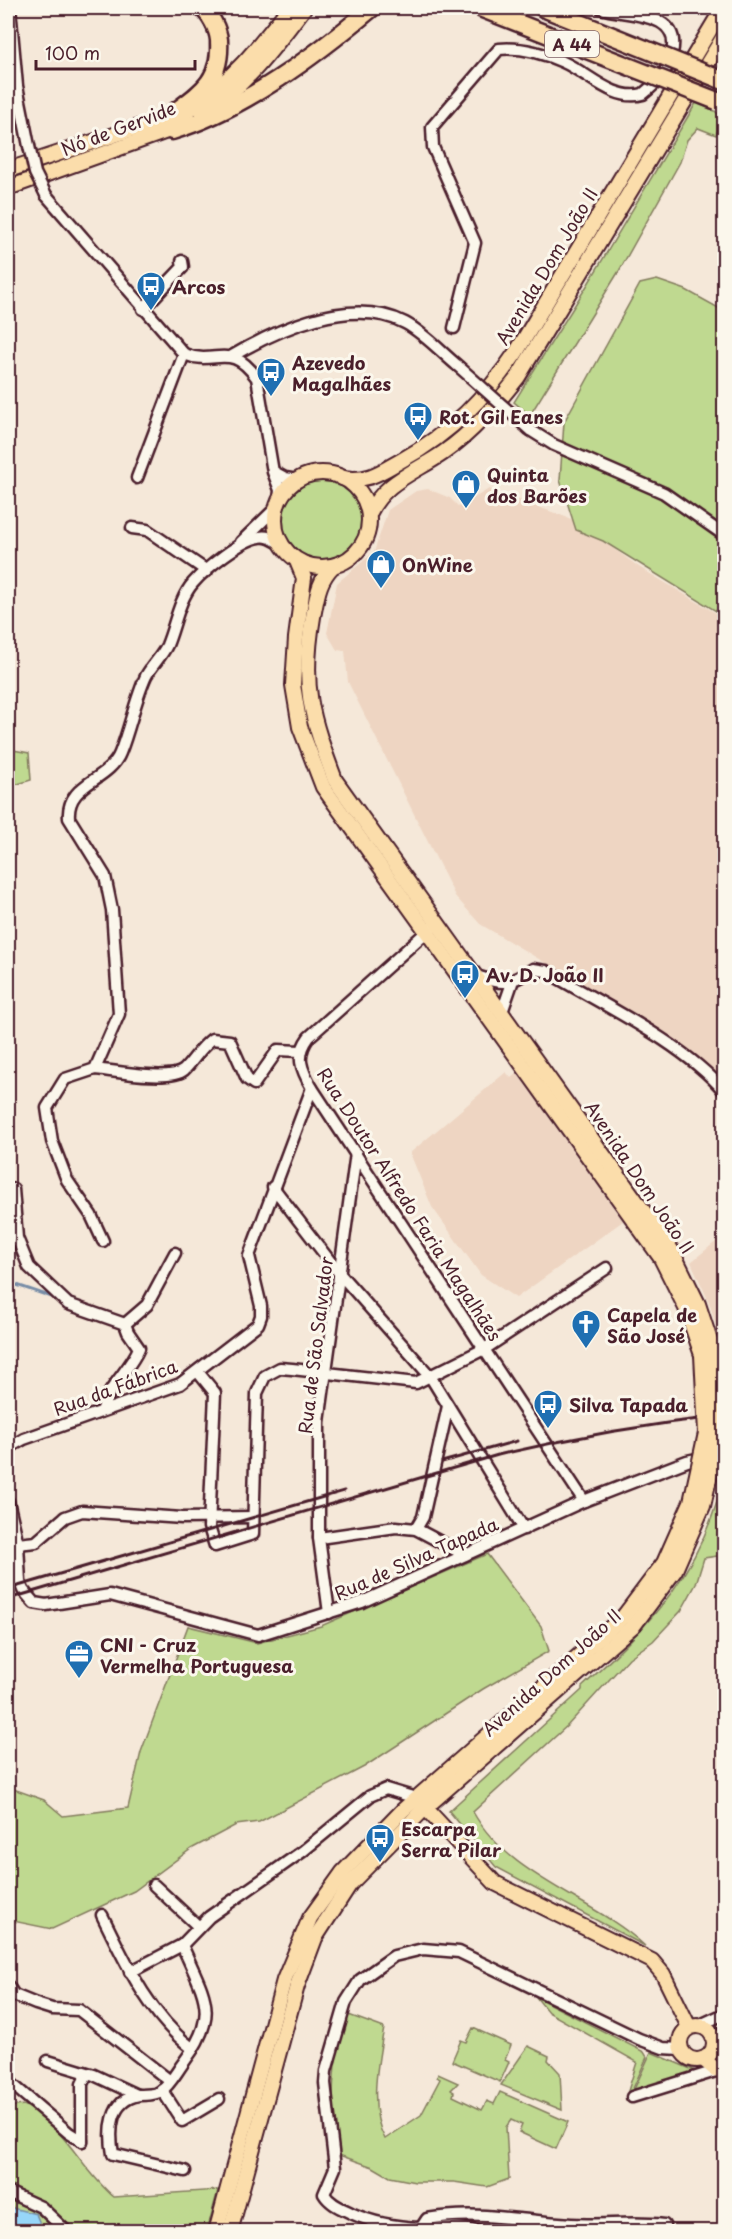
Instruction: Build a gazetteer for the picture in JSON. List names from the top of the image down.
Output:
{
  "streets": {
    "highway": ["A 44"],
    "main road": ["Nó de Gervide", "Avenida Dom João II"],
    "street": [
      "Rua Doutor Alfredo Faria Magalhães",
      "Rua de São Salvador",
      "Rua da Fábrica",
      "Rua de Silva Tapada"
    ]
  },
  "crossings": [
    ["Avenida Dom João II", "Rua Doutor Alfredo Faria Magalhães"],
    ["Rua Doutor Alfredo Faria Magalhães", "Rua de São Salvador"],
    ["Rua Doutor Alfredo Faria Magalhães", "Rua da Fábrica"],
    ["Rua Doutor Alfredo Faria Magalhães", "Rua de Silva Tapada"],
    ["Rua de São Salvador", "Rua de Silva Tapada"]
  ],
  "places": {
    "bus stop": [
      "Arcos",
      "Azevedo Magalhães",
      "Rot. Gil Eanes",
      "Av. D. João II",
      "Silva Tapada",
      "Escarpa Serra Pilar"
    ],
    "shop": ["Quinta dos Barões", "OnWine"],
    "church": ["Capela de São José"],
    "office": ["CNI - Cruz Vermelha Portuguesa"]
  },
  "scale_bar": "100 m"
}
